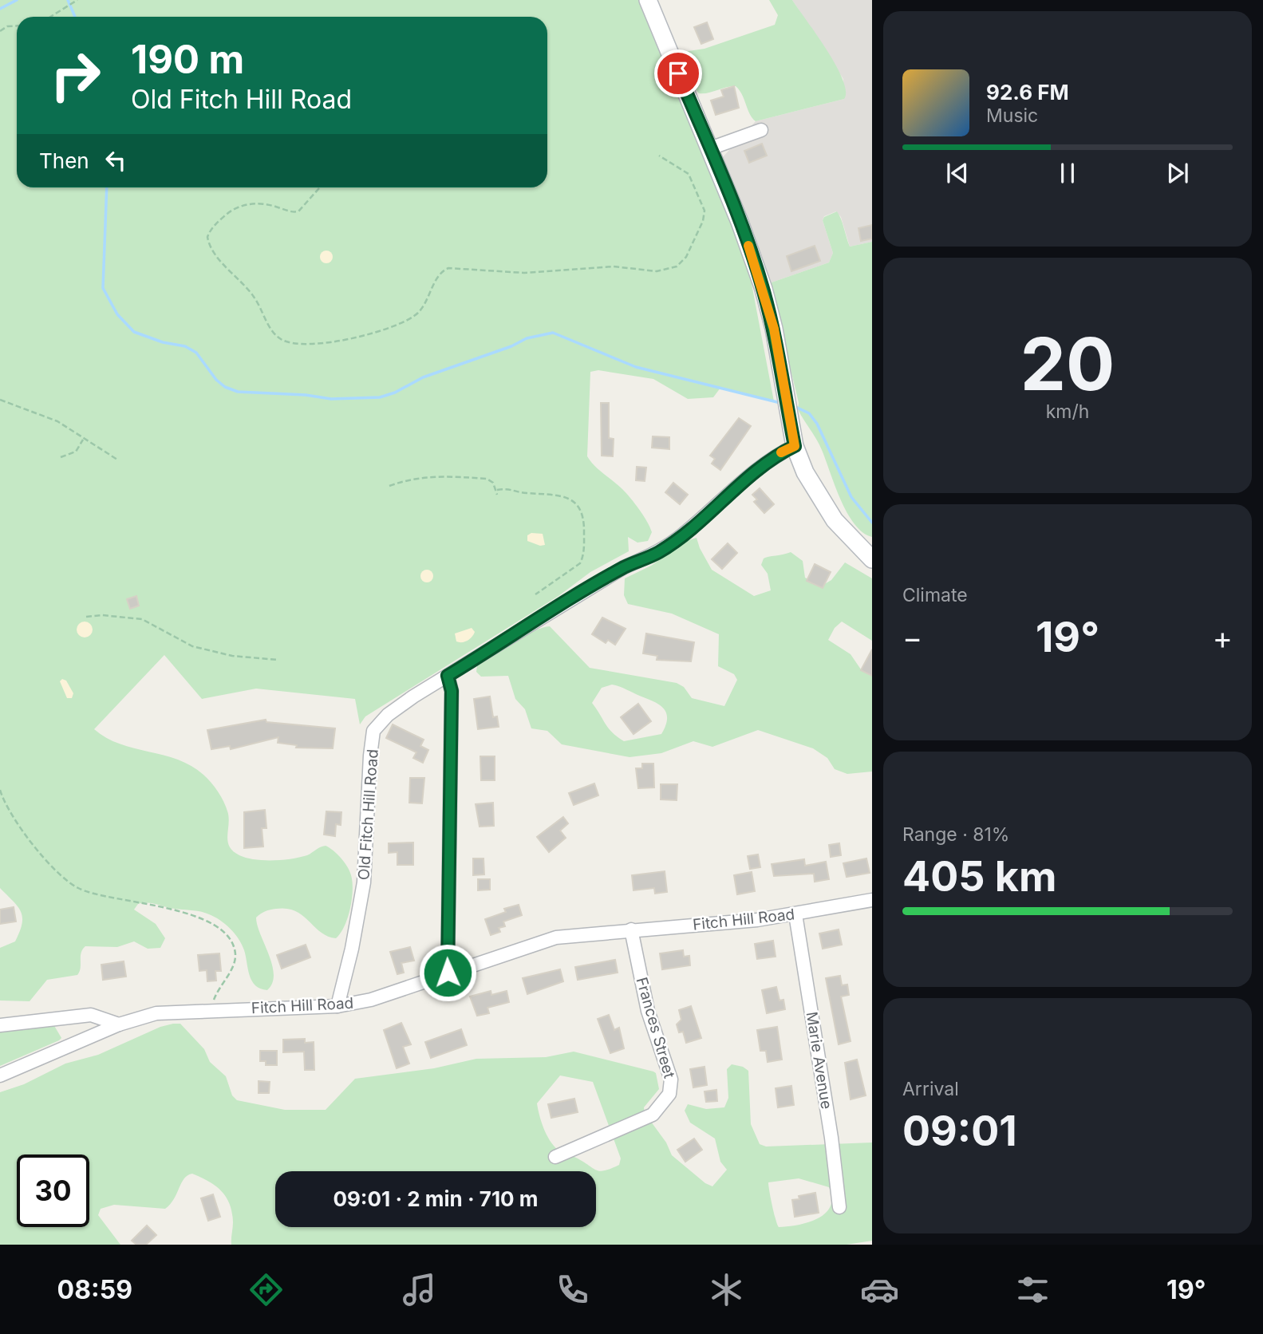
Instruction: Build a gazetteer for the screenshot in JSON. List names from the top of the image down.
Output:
{
  "streets": {
    "street": [
      "Old Fitch Hill Road",
      "Fitch Hill Road",
      "Frances Street",
      "Marie Avenue"
    ]
  },
  "crossings": [
    ["Old Fitch Hill Road", "Fitch Hill Road"],
    ["Fitch Hill Road", "Frances Street"],
    ["Fitch Hill Road", "Marie Avenue"]
  ],
  "page": {
    "turn": ["190 m", "Old Fitch Hill Road"],
    "song": ["92.6 FM", "Music"],
    "then": "Then",
    "tile": [
      ["20", "km/h"],
      "Climate",
      ["Range · 81%", "405 km"],
      ["Arrival", "09:01"]
    ],
    "heat": ["−", "19°", "+"],
    "limit": "30",
    "trip": "09:01 · 2 min · 710 m",
    "tabs": ["08:59", "19°"]
  }
}
